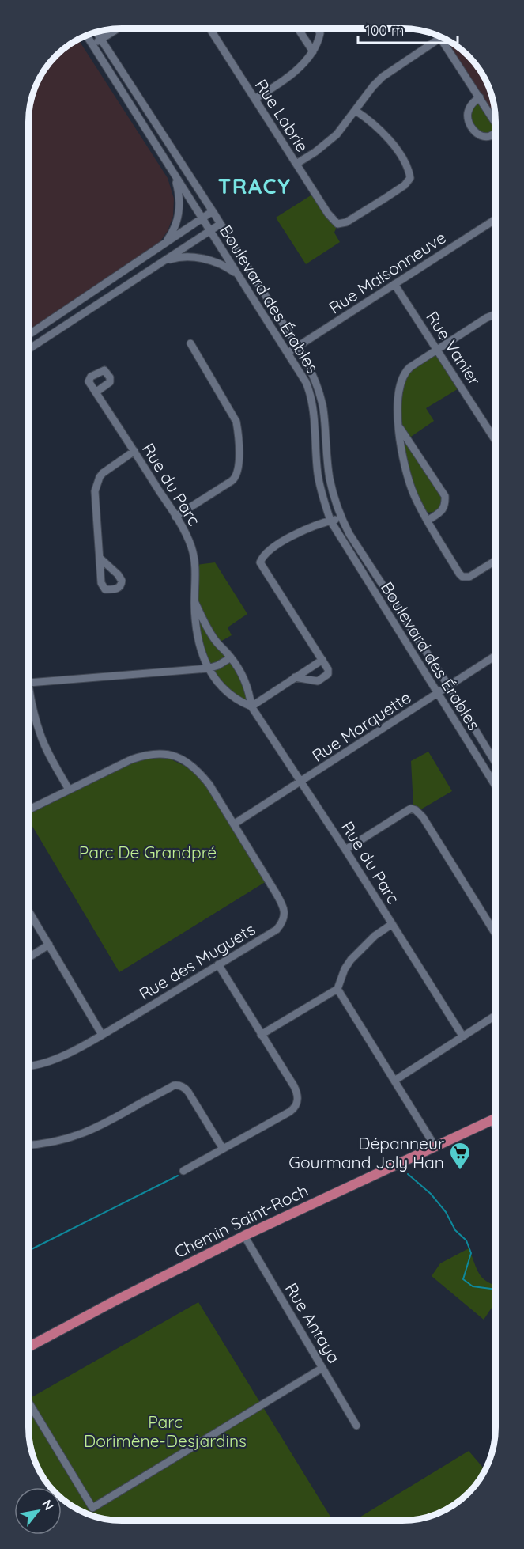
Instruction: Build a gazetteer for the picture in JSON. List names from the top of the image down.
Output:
{
  "streets": {
    "main road": ["Chemin Saint-Roch"],
    "street": [
      "Rue Labrie",
      "Rue Maisonneuve",
      "Boulevard des Érables",
      "Rue Vanier",
      "Rue du Parc",
      "Rue Marquette",
      "Rue des Muguets",
      "Rue Antaya"
    ]
  },
  "crossings": [
    ["Rue Maisonneuve", "Boulevard des Érables"],
    ["Rue Maisonneuve", "Rue Vanier"],
    ["Boulevard des Érables", "Rue Marquette"],
    ["Rue du Parc", "Rue Marquette"],
    ["Rue Marquette", "Rue des Muguets"],
    ["Chemin Saint-Roch", "Rue Antaya"]
  ],
  "districts": ["TRACY"],
  "parks": ["Parc De Grandpré", "Parc Dorimène-Desjardins"],
  "places": {
    "supermarket": ["Dépanneur Gourmand Joly Han"]
  },
  "scale_bar": "100 m",
  "north": "top right"
}
